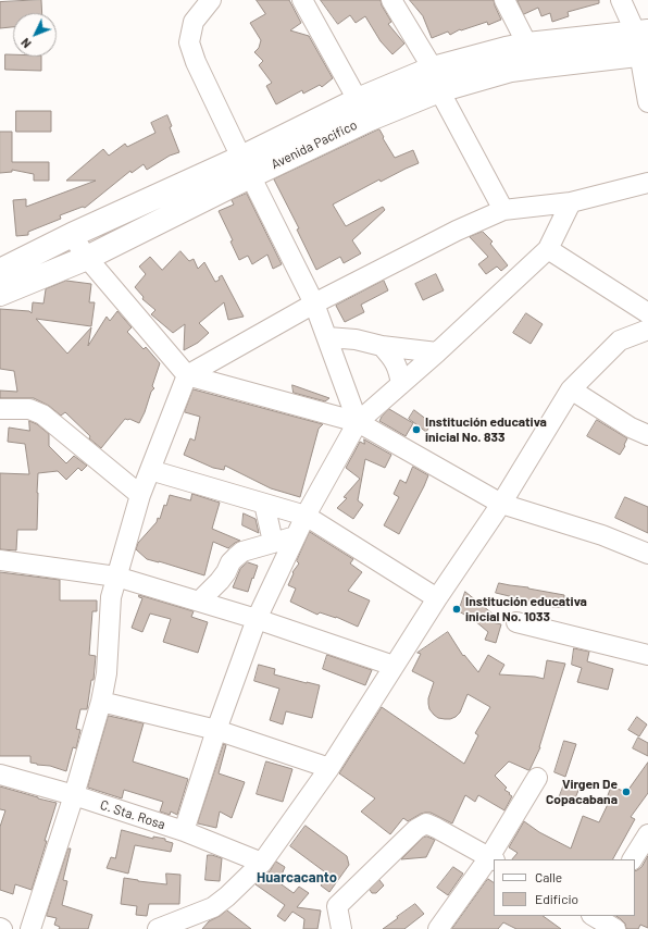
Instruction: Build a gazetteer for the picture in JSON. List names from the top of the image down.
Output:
{
  "streets": {
    "main road": ["Avenida Pacifico"],
    "street": ["C. Sta. Rosa"]
  },
  "districts": ["Huarcacanto"],
  "places": ["Institución educativa inicial No. 833", "Institución educativa inicial No. 1033", "Virgen De Copacabana"],
  "legend": ["Calle", "Edificio"],
  "north": "bottom left"
}
